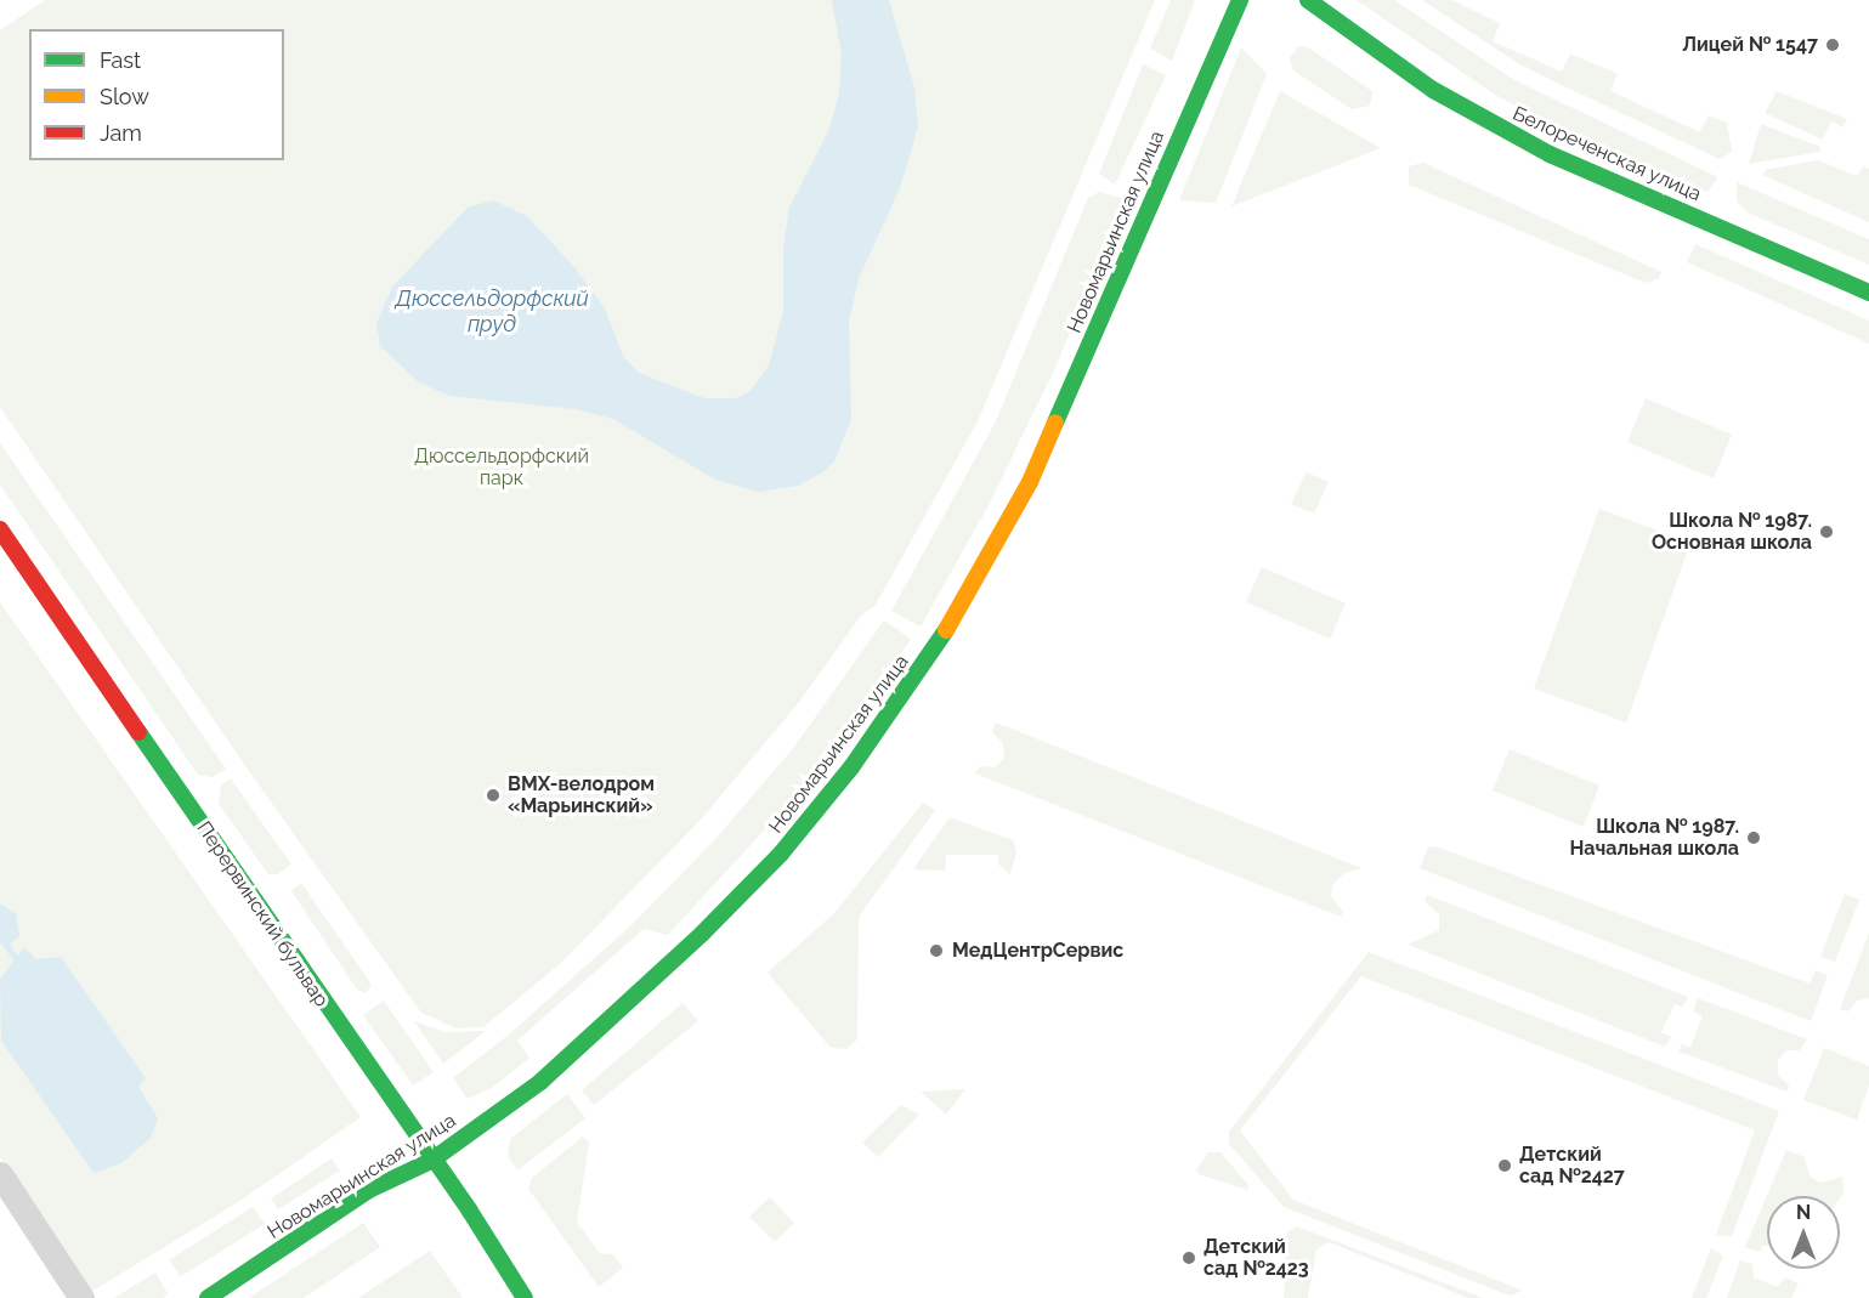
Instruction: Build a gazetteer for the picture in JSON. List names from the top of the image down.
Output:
{
  "streets": {
    "street": ["Белореченская улица", "Новомарьинская улица", "Перервинский бульвар"]
  },
  "crossings": [
    ["Новомарьинская улица", "Перервинский бульвар"]
  ],
  "water": ["Дюссельдорфский пруд"],
  "parks": ["Дюссельдорфский парк"],
  "places": [
    "Лицей № 1547",
    "Школа № 1987. Основная школа",
    "BMX-велодром «Марьинский»",
    "Школа № 1987. Начальная школа",
    "МедЦентрСервис",
    "Детский сад №2427",
    "Детский сад №2423"
  ],
  "legend": ["Fast", "Slow", "Jam"],
  "north": "top"
}
